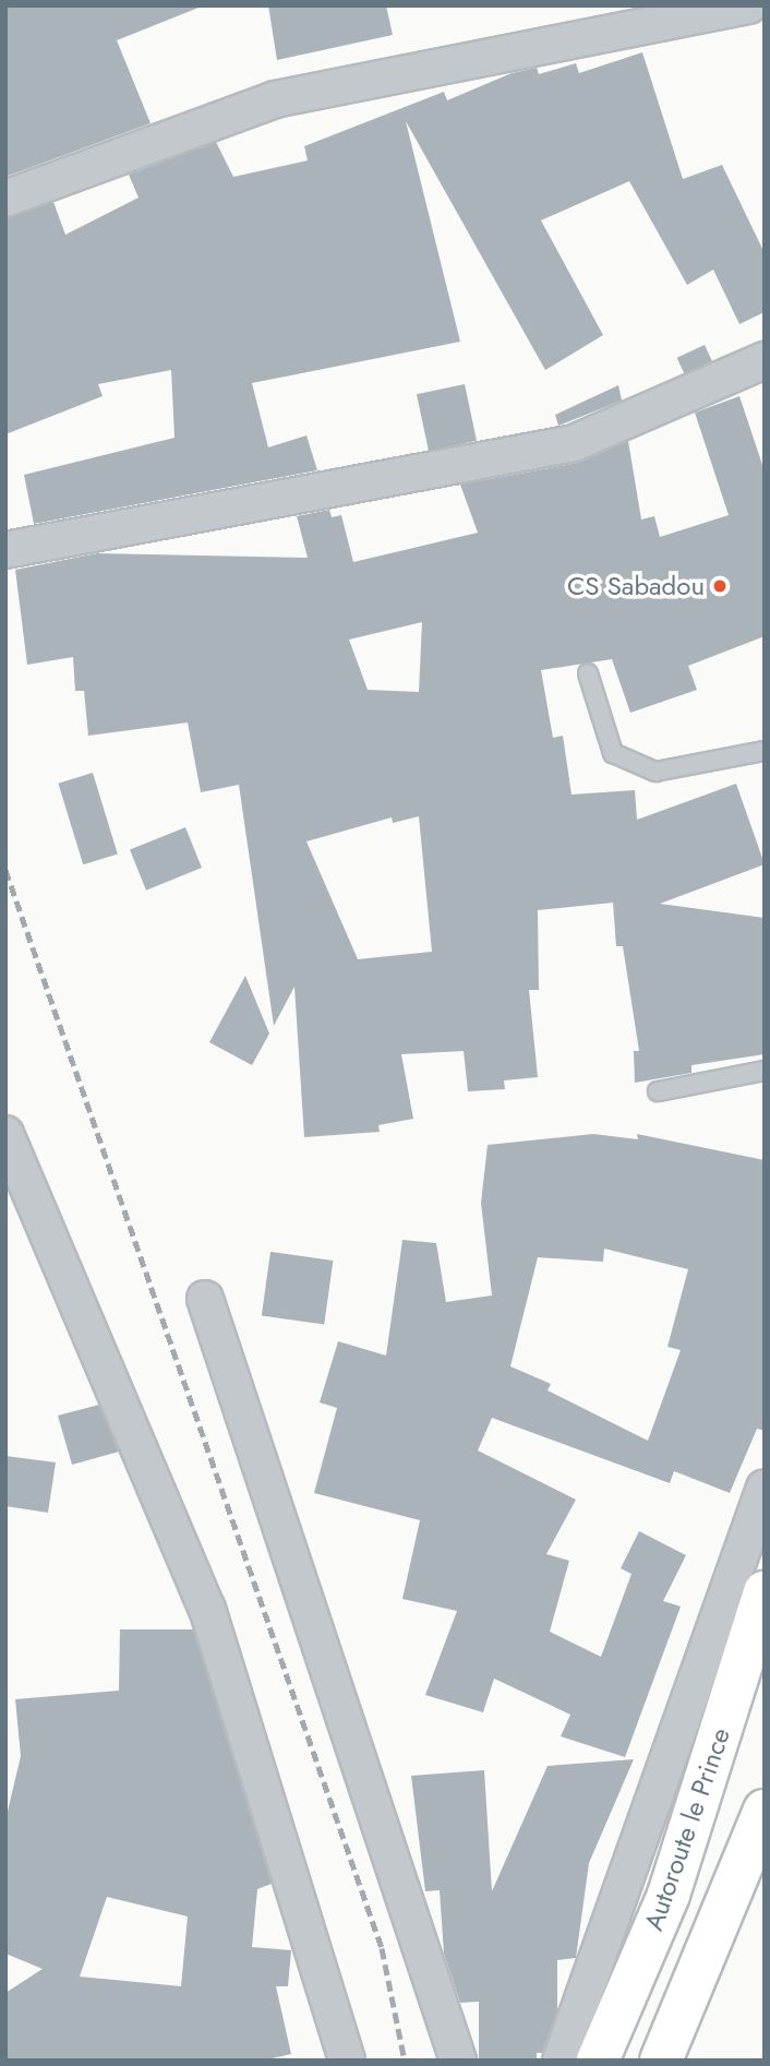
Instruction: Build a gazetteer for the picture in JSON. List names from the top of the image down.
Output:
{
  "streets": {
    "main road": ["Autoroute le Prince"]
  },
  "places": ["CS Sabadou"]
}
